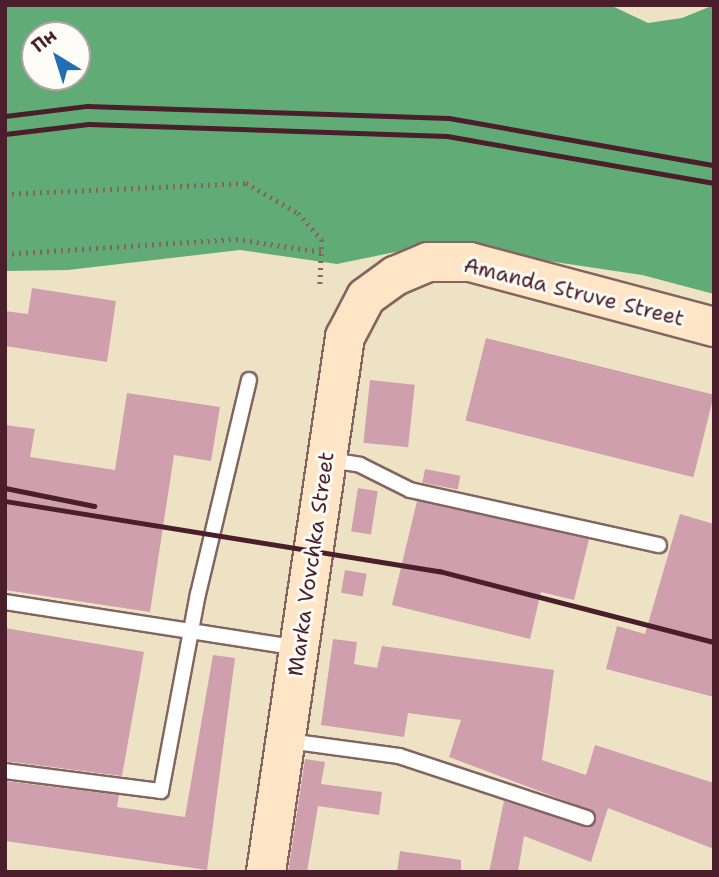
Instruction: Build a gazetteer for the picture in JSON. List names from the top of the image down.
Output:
{
  "streets": {
    "main road": ["Amanda Struve Street", "Marka Vovchka Street"]
  },
  "crossings": [
    ["Amanda Struve Street", "Marka Vovchka Street"]
  ],
  "north": "top left"
}
